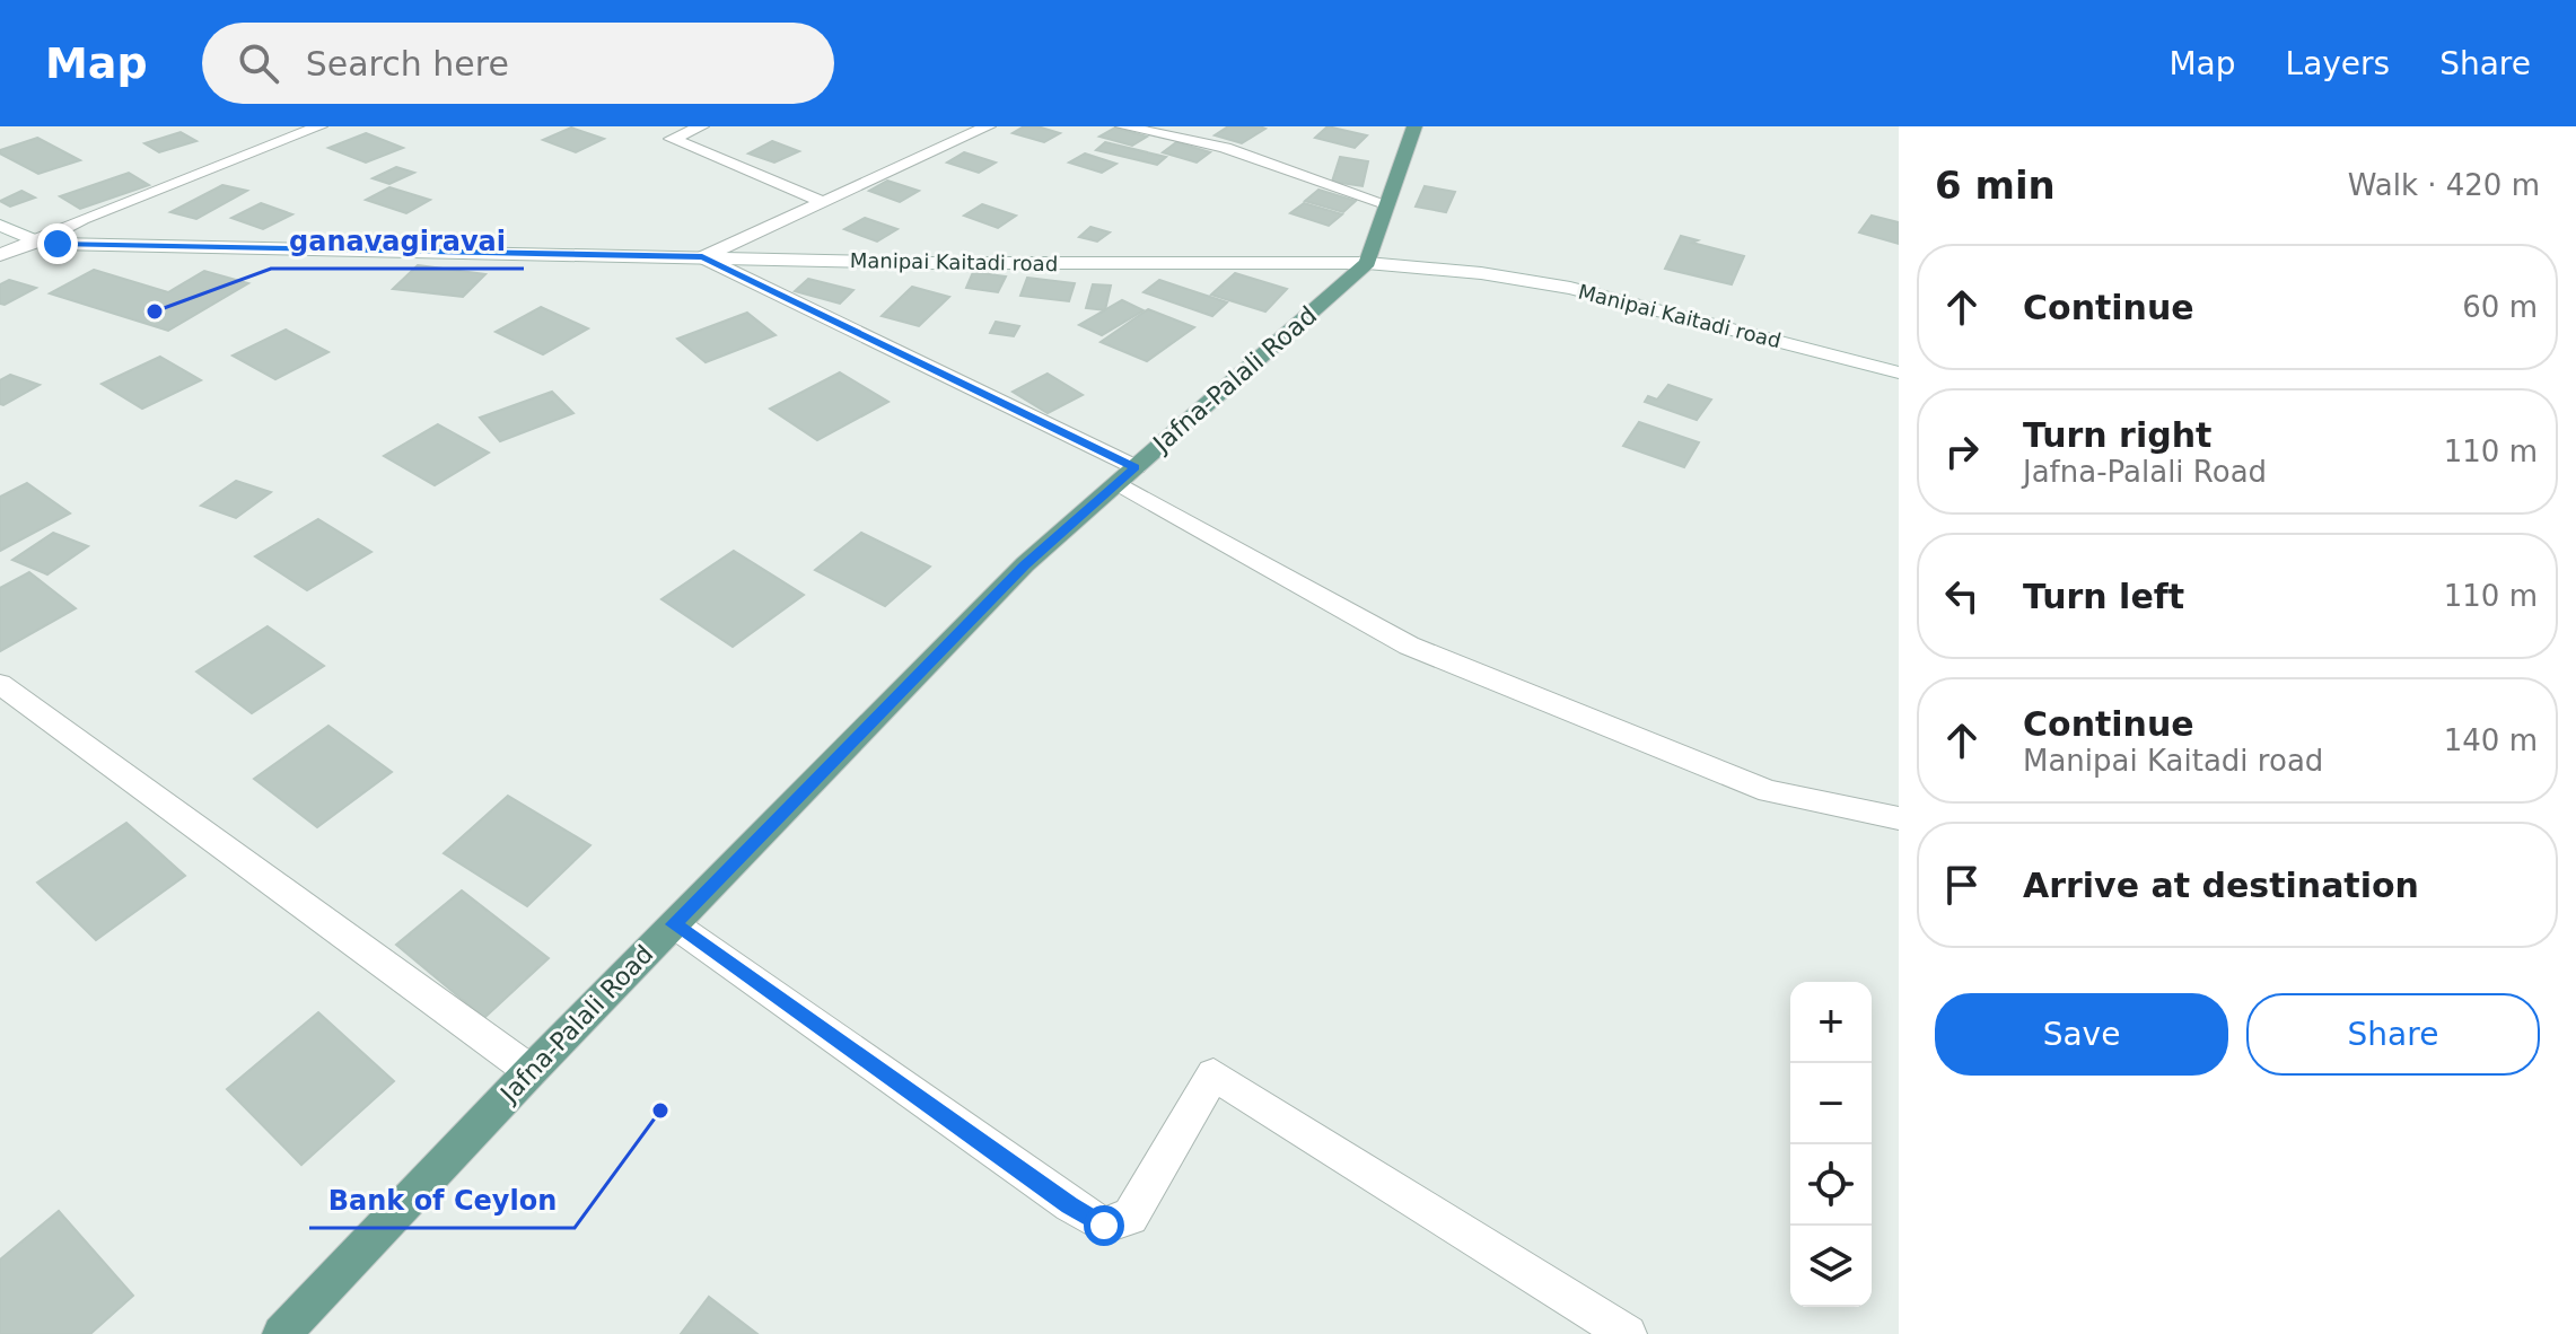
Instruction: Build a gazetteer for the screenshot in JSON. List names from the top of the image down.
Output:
{
  "streets": {
    "main road": ["Jafna-Palali Road"],
    "street": ["Manipai Kaitadi road"]
  },
  "crossings": [
    ["Manipai Kaitadi road", "Jafna-Palali Road"]
  ],
  "places": ["ganavagiravai", "Bank of Ceylon"],
  "page": {
    "header": "Map",
    "search": "Search here",
    "nav": ["Map", "Layers", "Share"],
    "heading": ["6 min", "Walk · 420 m"],
    "list": [
      ["Continue", "60 m"],
      ["Turn right", "Jafna-Palali Road", "110 m"],
      ["Turn left", "110 m"],
      ["Continue", "Manipai Kaitadi road", "140 m"],
      "Arrive at destination"
    ],
    "buttons": ["Save", "Share"],
    "map_buttons": ["+", "−"]
  }
}
